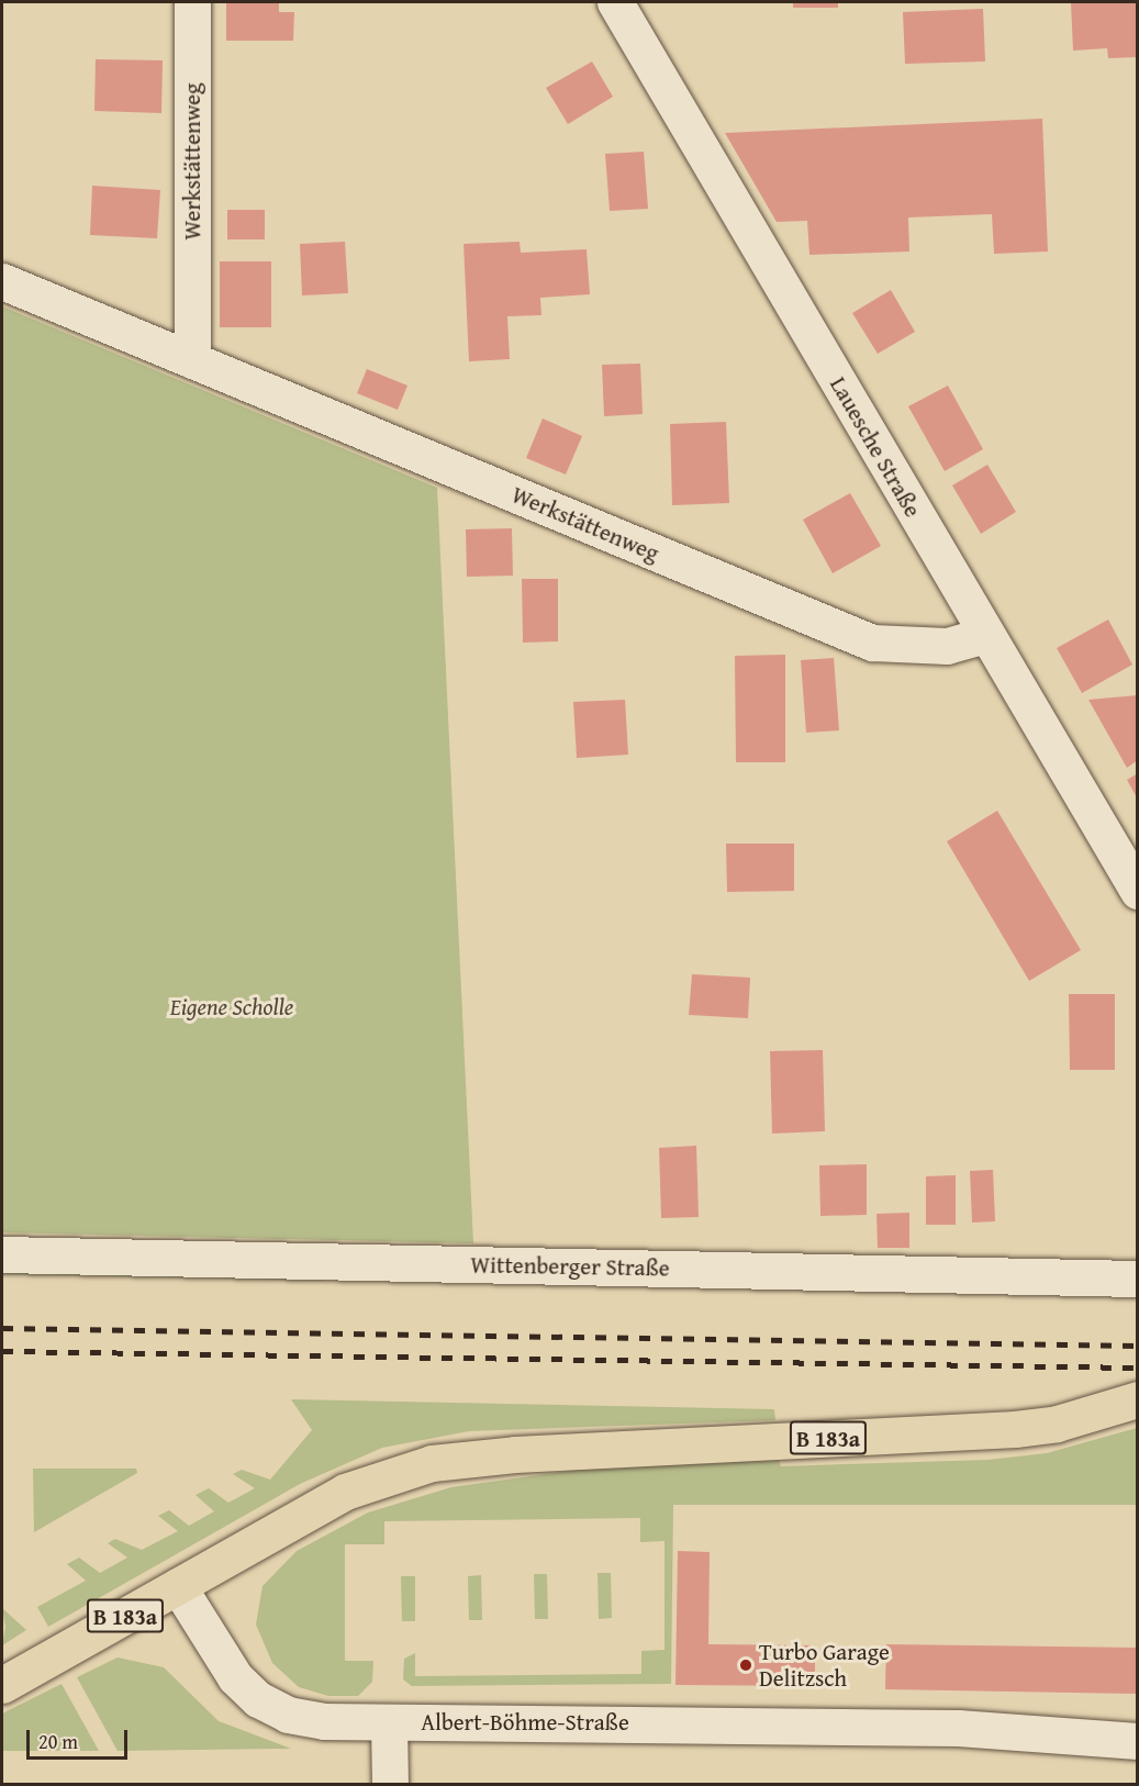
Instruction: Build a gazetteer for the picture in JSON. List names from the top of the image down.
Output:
{
  "streets": {
    "main road": ["B 183a"],
    "street": [
      "Werkstättenweg",
      "Lauesche Straße",
      "Wittenberger Straße",
      "Albert-Böhme-Straße"
    ]
  },
  "crossings": [
    ["Werkstättenweg", "Lauesche Straße"],
    ["B 183a", "Albert-Böhme-Straße"]
  ],
  "parks": ["Eigene Scholle"],
  "places": ["Turbo Garage Delitzsch"],
  "scale_bar": "20 m"
}
